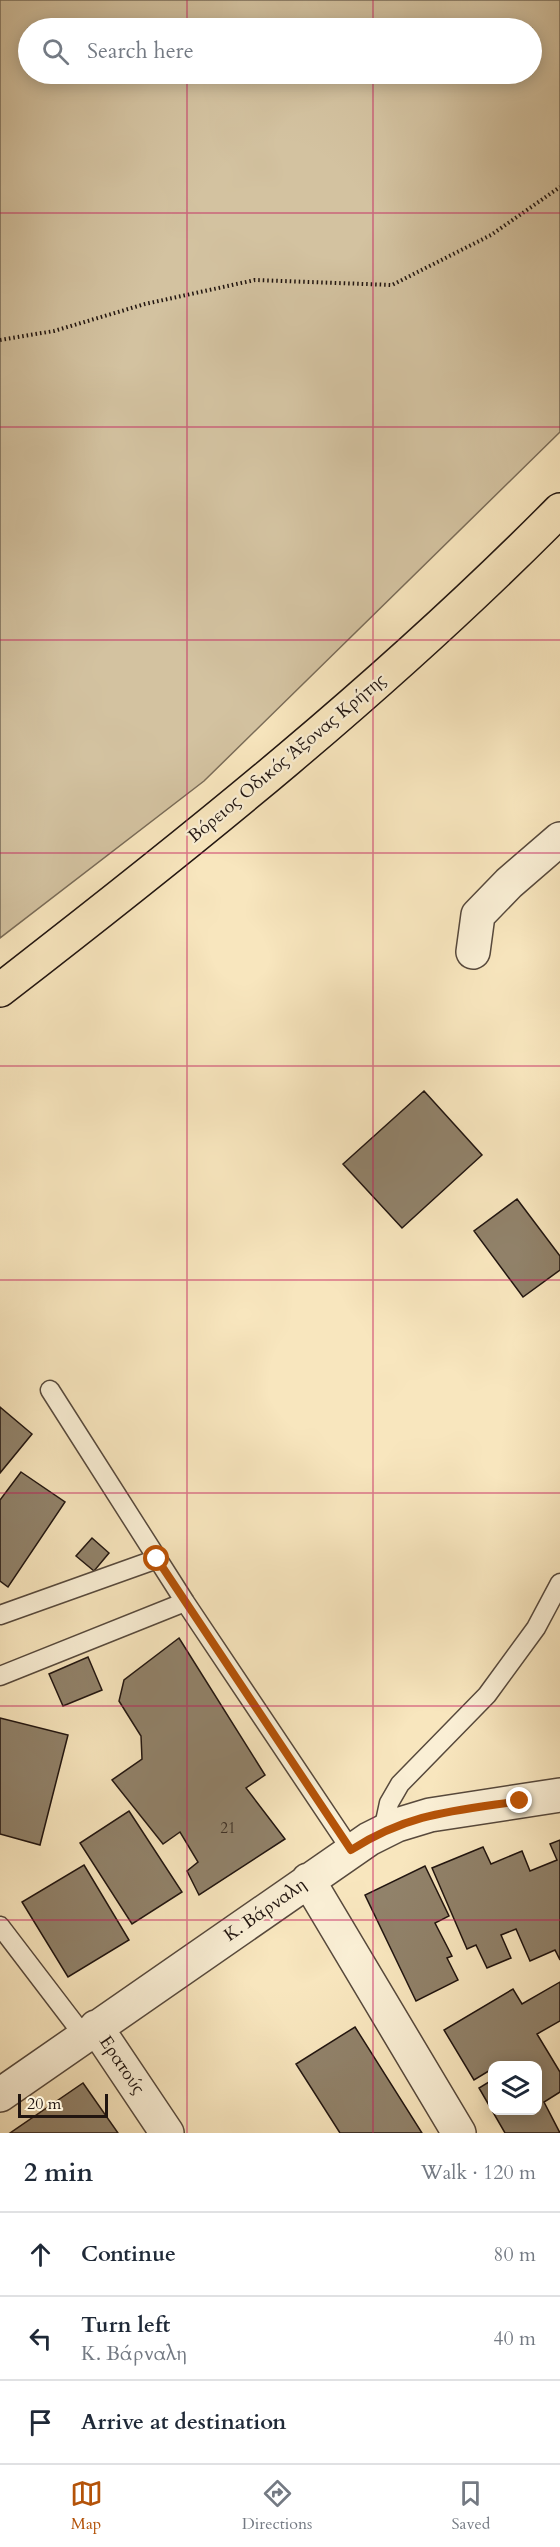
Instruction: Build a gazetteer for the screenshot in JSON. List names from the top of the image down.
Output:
{
  "streets": {
    "highway": ["Βόρειος Οδικός Άξονας Κρήτης"],
    "street": ["Κ. Βάρναλη", "Ερατούς"]
  },
  "crossings": [
    ["Κ. Βάρναλη", "Ερατούς"]
  ],
  "house_numbers": ["21"],
  "scale_bar": "20 m",
  "page": {
    "search": "Search here",
    "scale": "20 m",
    "heading": ["2 min", "Walk · 120 m"],
    "list": [
      ["Continue", "80 m"],
      ["Turn left", "Κ. Βάρναλη", "40 m"],
      "Arrive at destination"
    ],
    "nav": ["Map", "Directions", "Saved"]
  }
}
